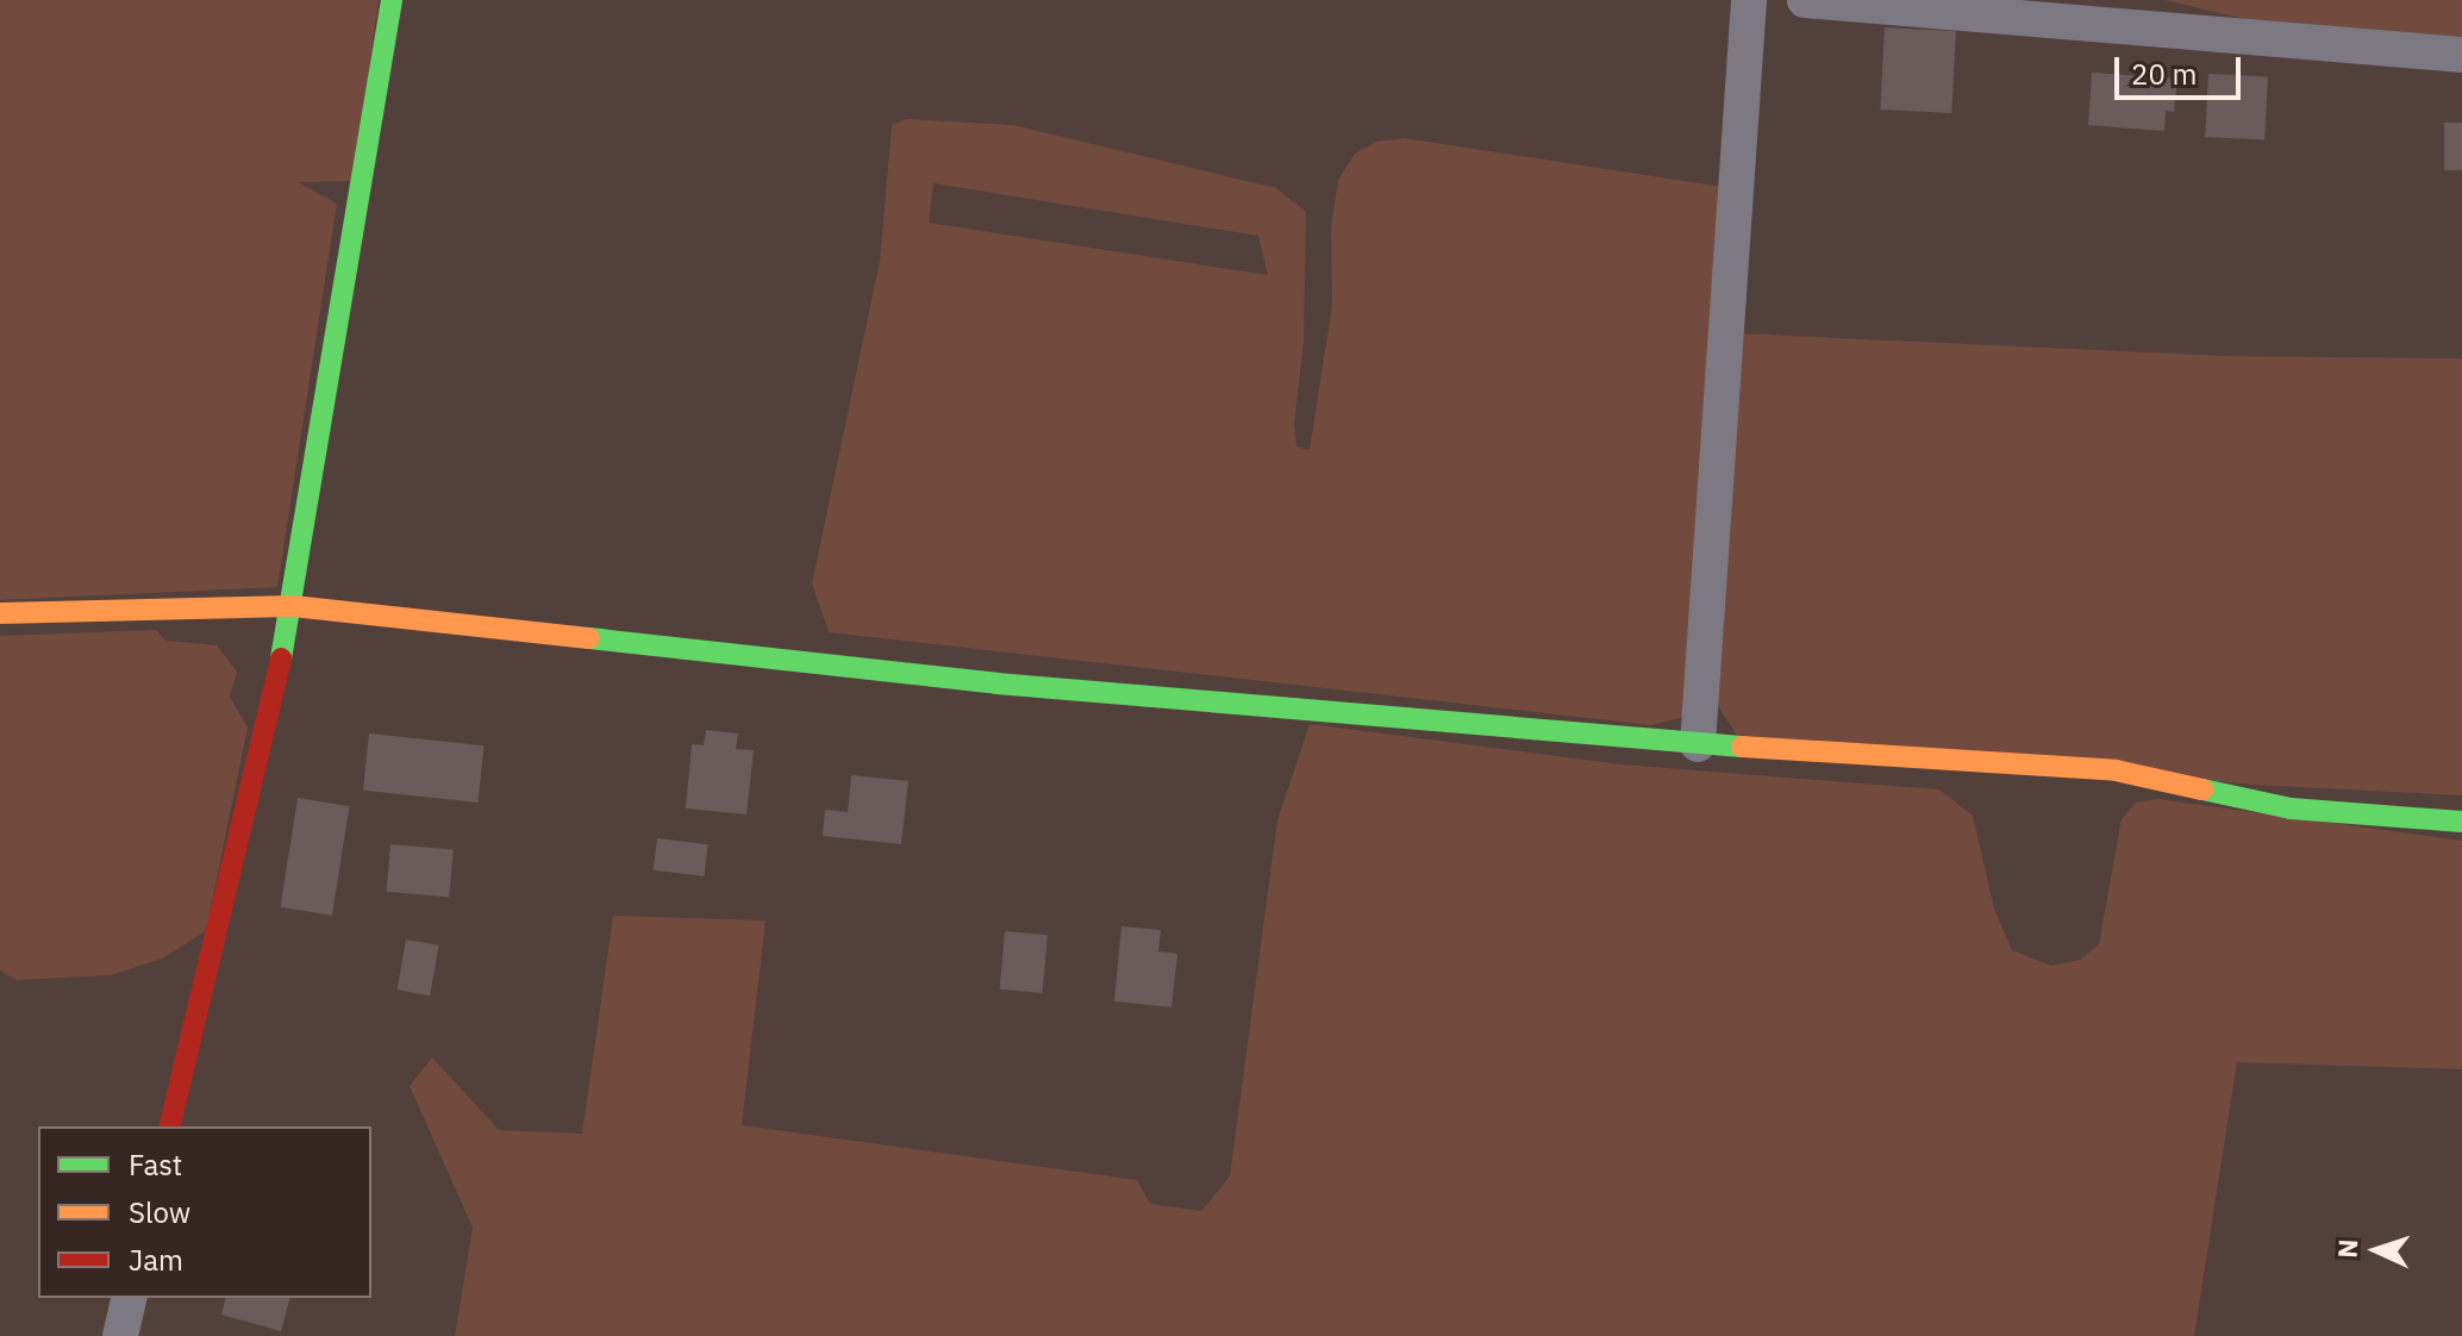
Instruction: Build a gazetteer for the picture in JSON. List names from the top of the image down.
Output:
{
  "legend": ["Fast", "Slow", "Jam"],
  "scale_bar": "20 m",
  "north": "left"
}
